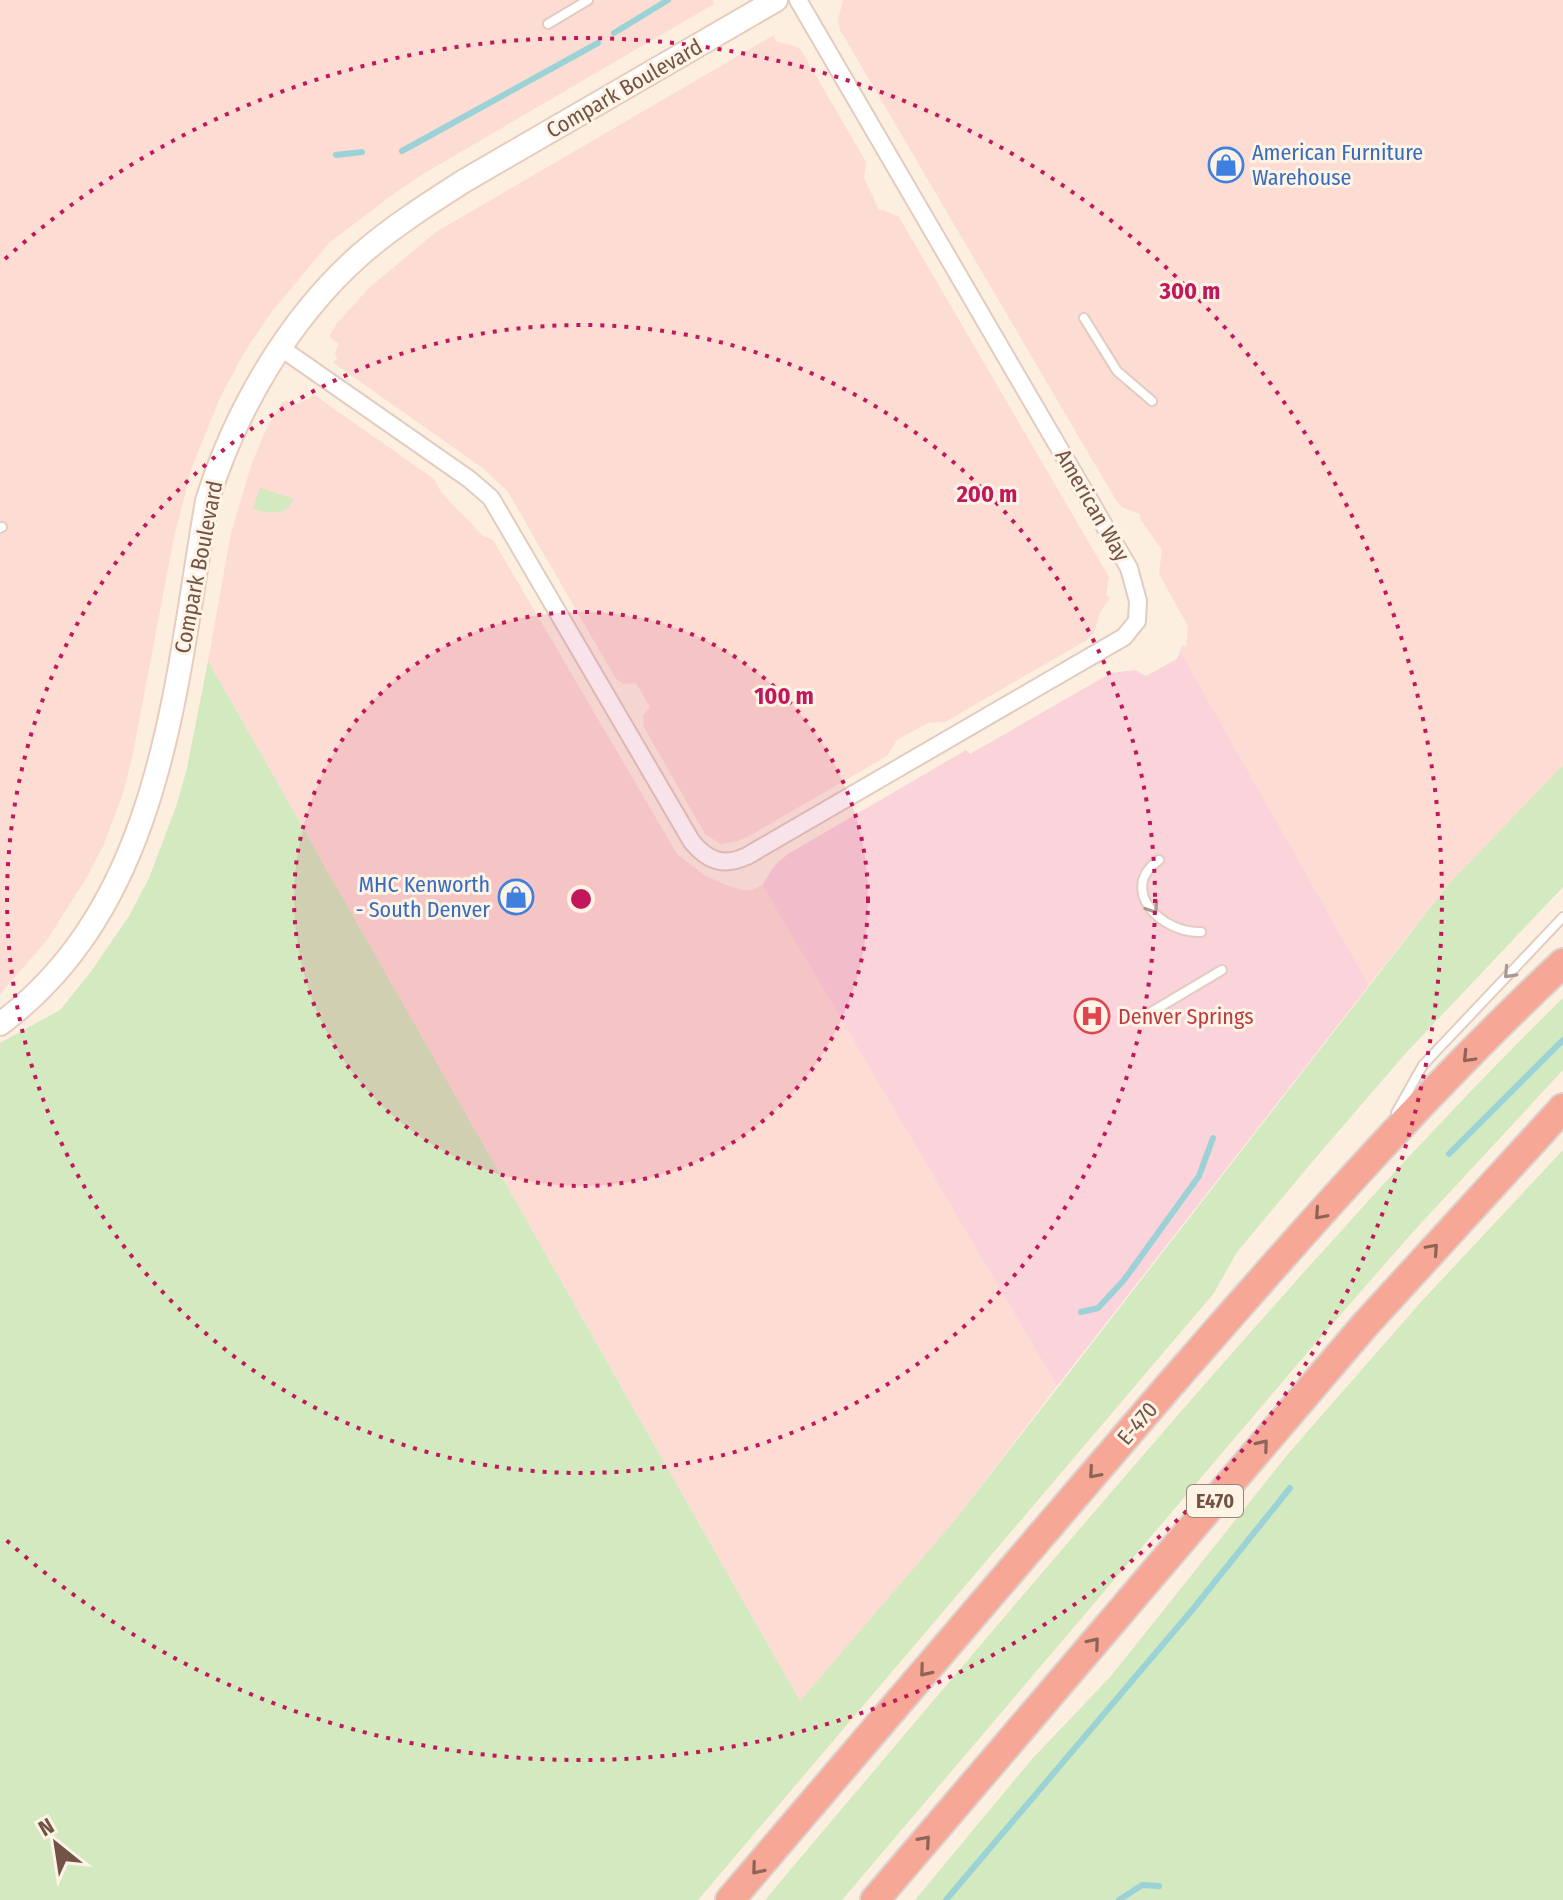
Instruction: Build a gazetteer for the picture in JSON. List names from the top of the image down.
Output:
{
  "streets": {
    "highway": ["E-470", "E470"],
    "street": ["Compark Boulevard", "American Way"]
  },
  "crossings": [
    ["Compark Boulevard", "American Way"]
  ],
  "places": {
    "shop": ["American Furniture Warehouse", "MHC Kenworth - South Denver"],
    "hospital": ["Denver Springs"]
  },
  "north": "top left",
  "rings": ["300 m", "200 m", "100 m"]
}
